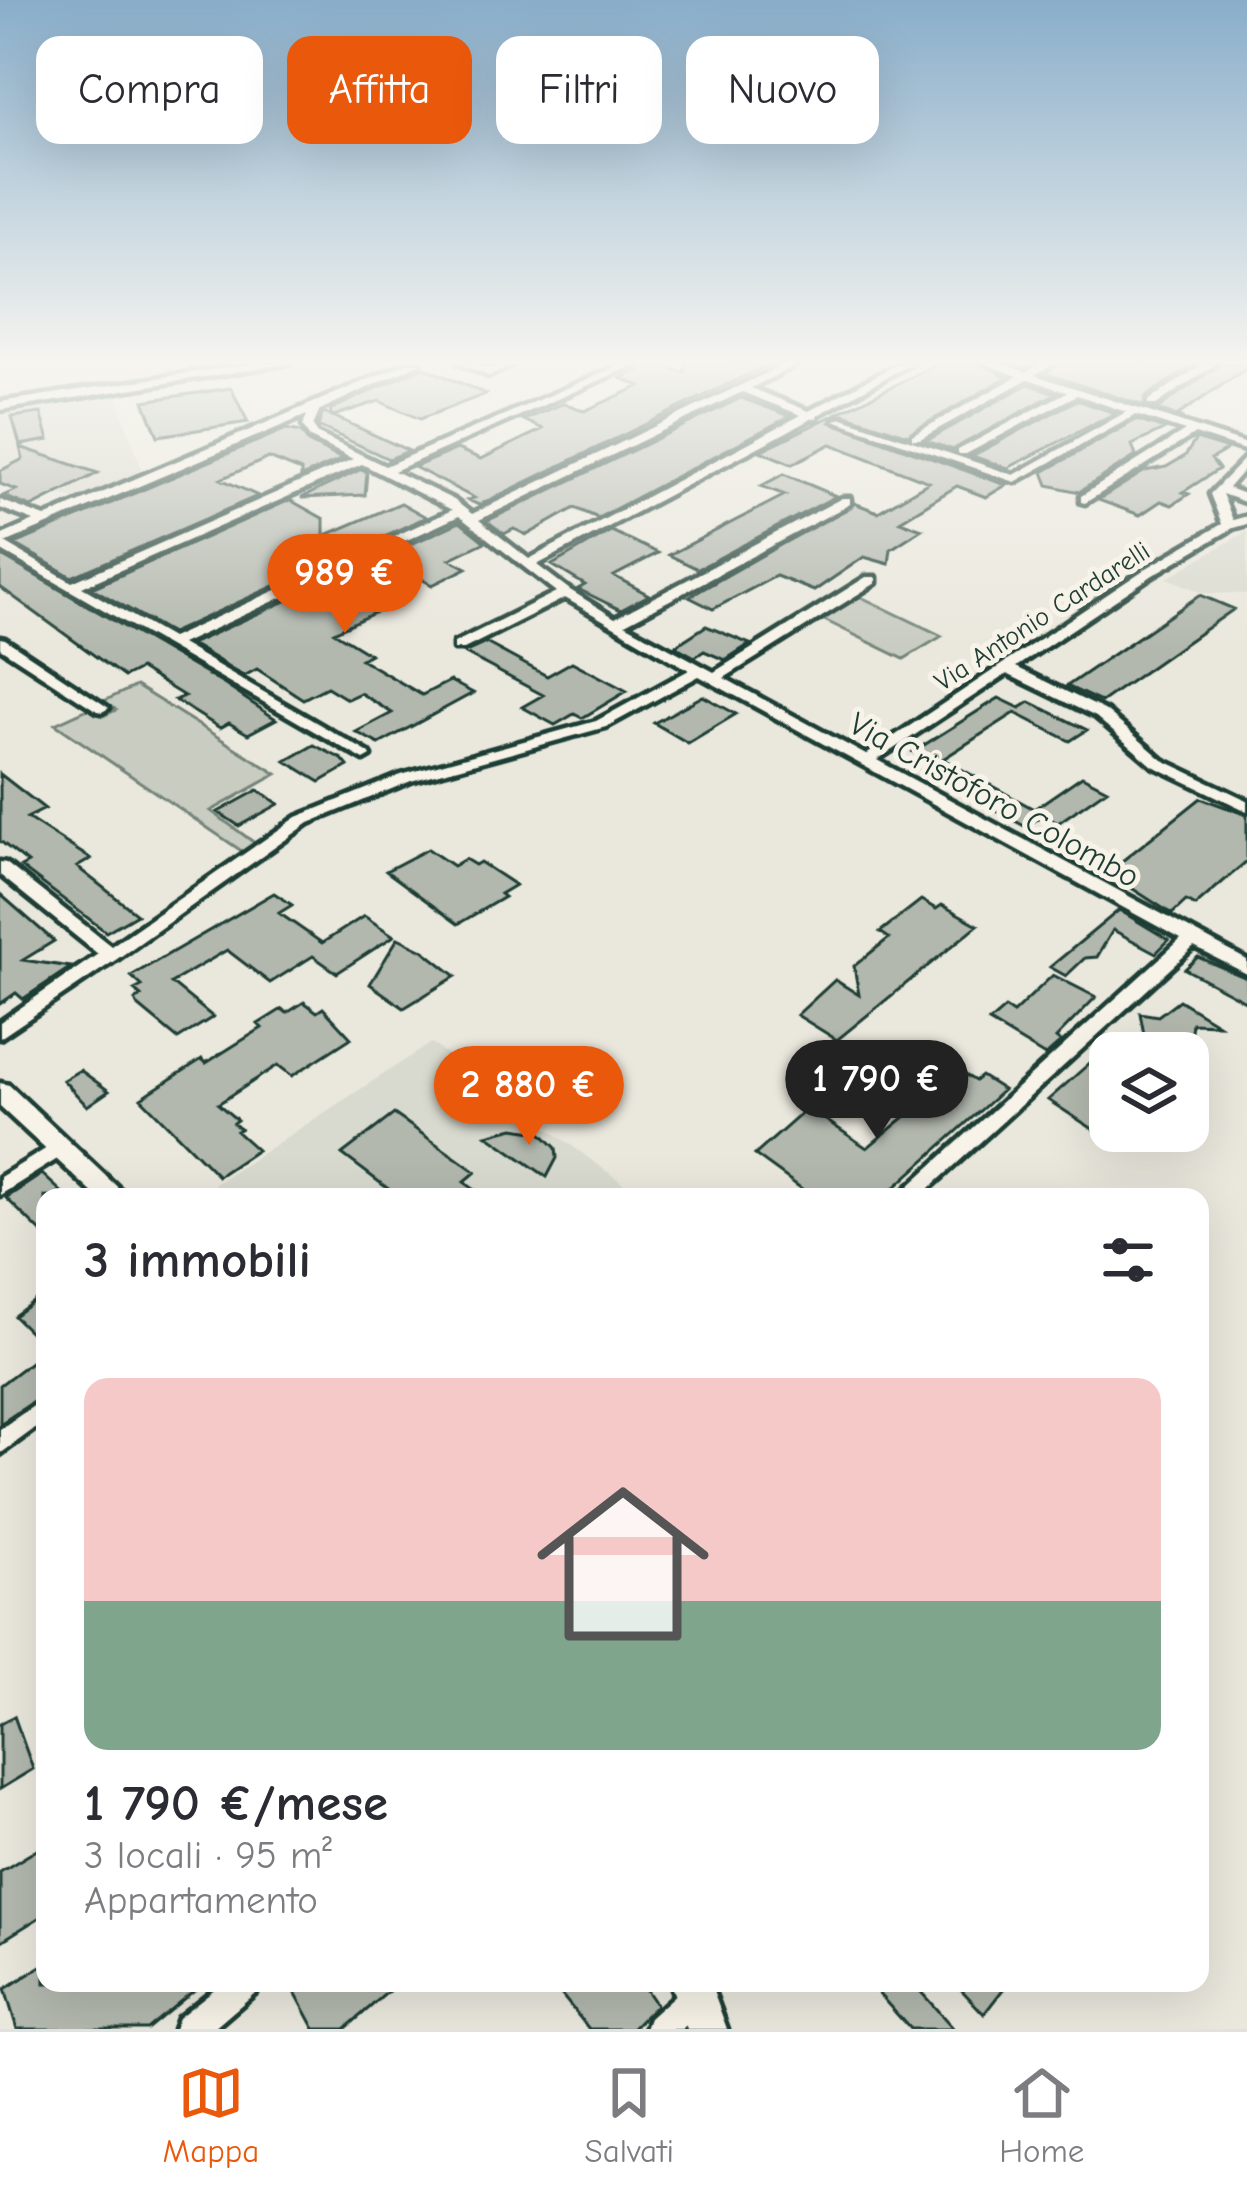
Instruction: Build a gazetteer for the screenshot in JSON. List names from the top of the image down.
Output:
{
  "streets": {
    "street": ["Via Antonio Cardarelli", "Via Cristoforo Colombo"]
  },
  "crossings": [
    ["Via Antonio Cardarelli", "Via Cristoforo Colombo"]
  ],
  "page": {
    "chip": [
      "Compra",
      "Affitta",
      "Filtri",
      "Nuovo"
    ],
    "price": ["989 €", "1 790 €", "2 880 €"],
    "heading": "3 immobili",
    "list": [
      {
        "name": "1 790 €/mese",
        "note": "3 locali · 95 m² · Appartamento"
      }
    ],
    "tabs": ["Mappa", "Salvati", "Home"]
  }
}
